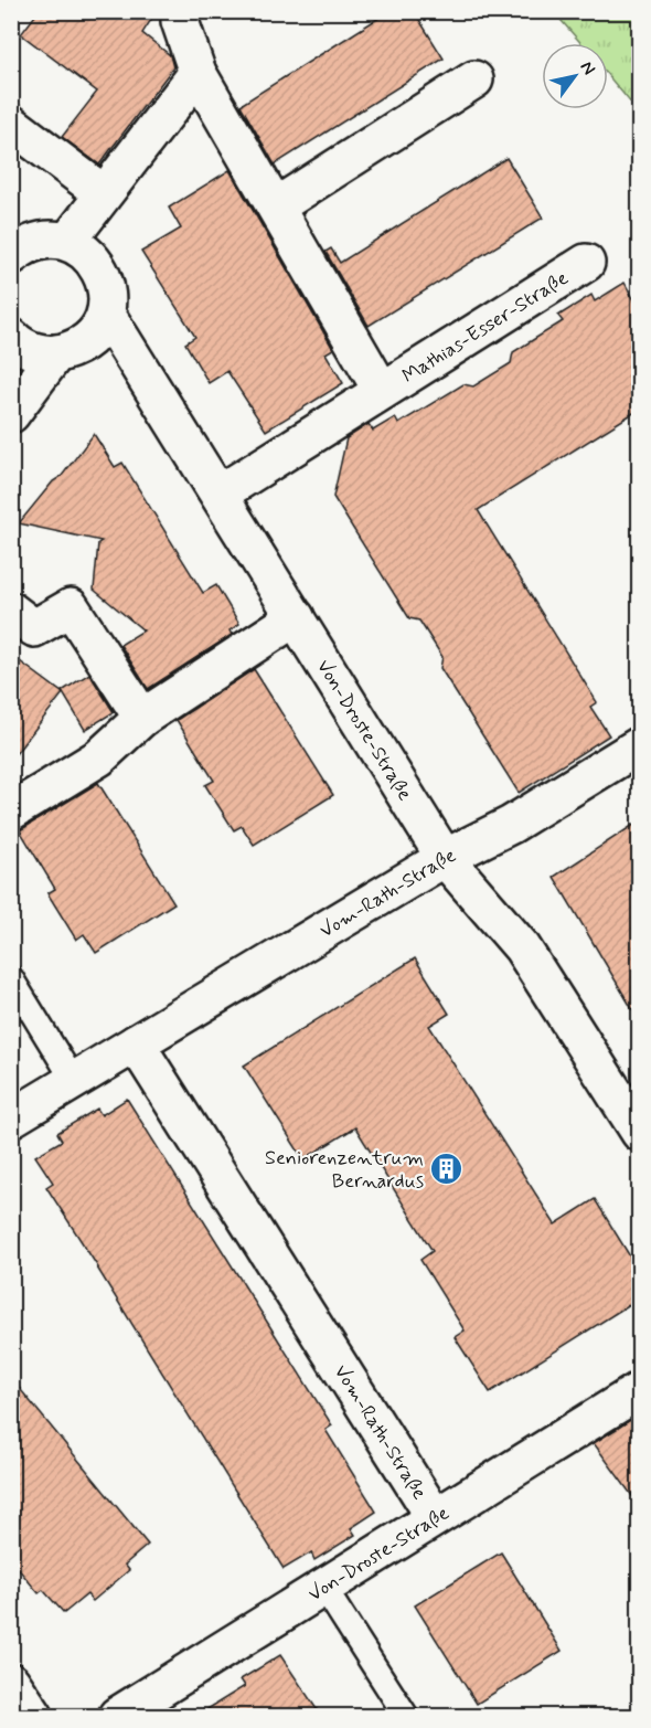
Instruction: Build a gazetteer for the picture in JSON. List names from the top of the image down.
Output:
{
  "streets": {
    "street": ["Mathias-Esser-Straße", "Von-Droste-Straße", "Vom-Rath-Straße"]
  },
  "crossings": [
    ["Mathias-Esser-Straße", "Von-Droste-Straße"],
    ["Von-Droste-Straße", "Vom-Rath-Straße"]
  ],
  "places": {
    "building": ["Seniorenzentrum Bernardus"]
  },
  "north": "top right"
}
